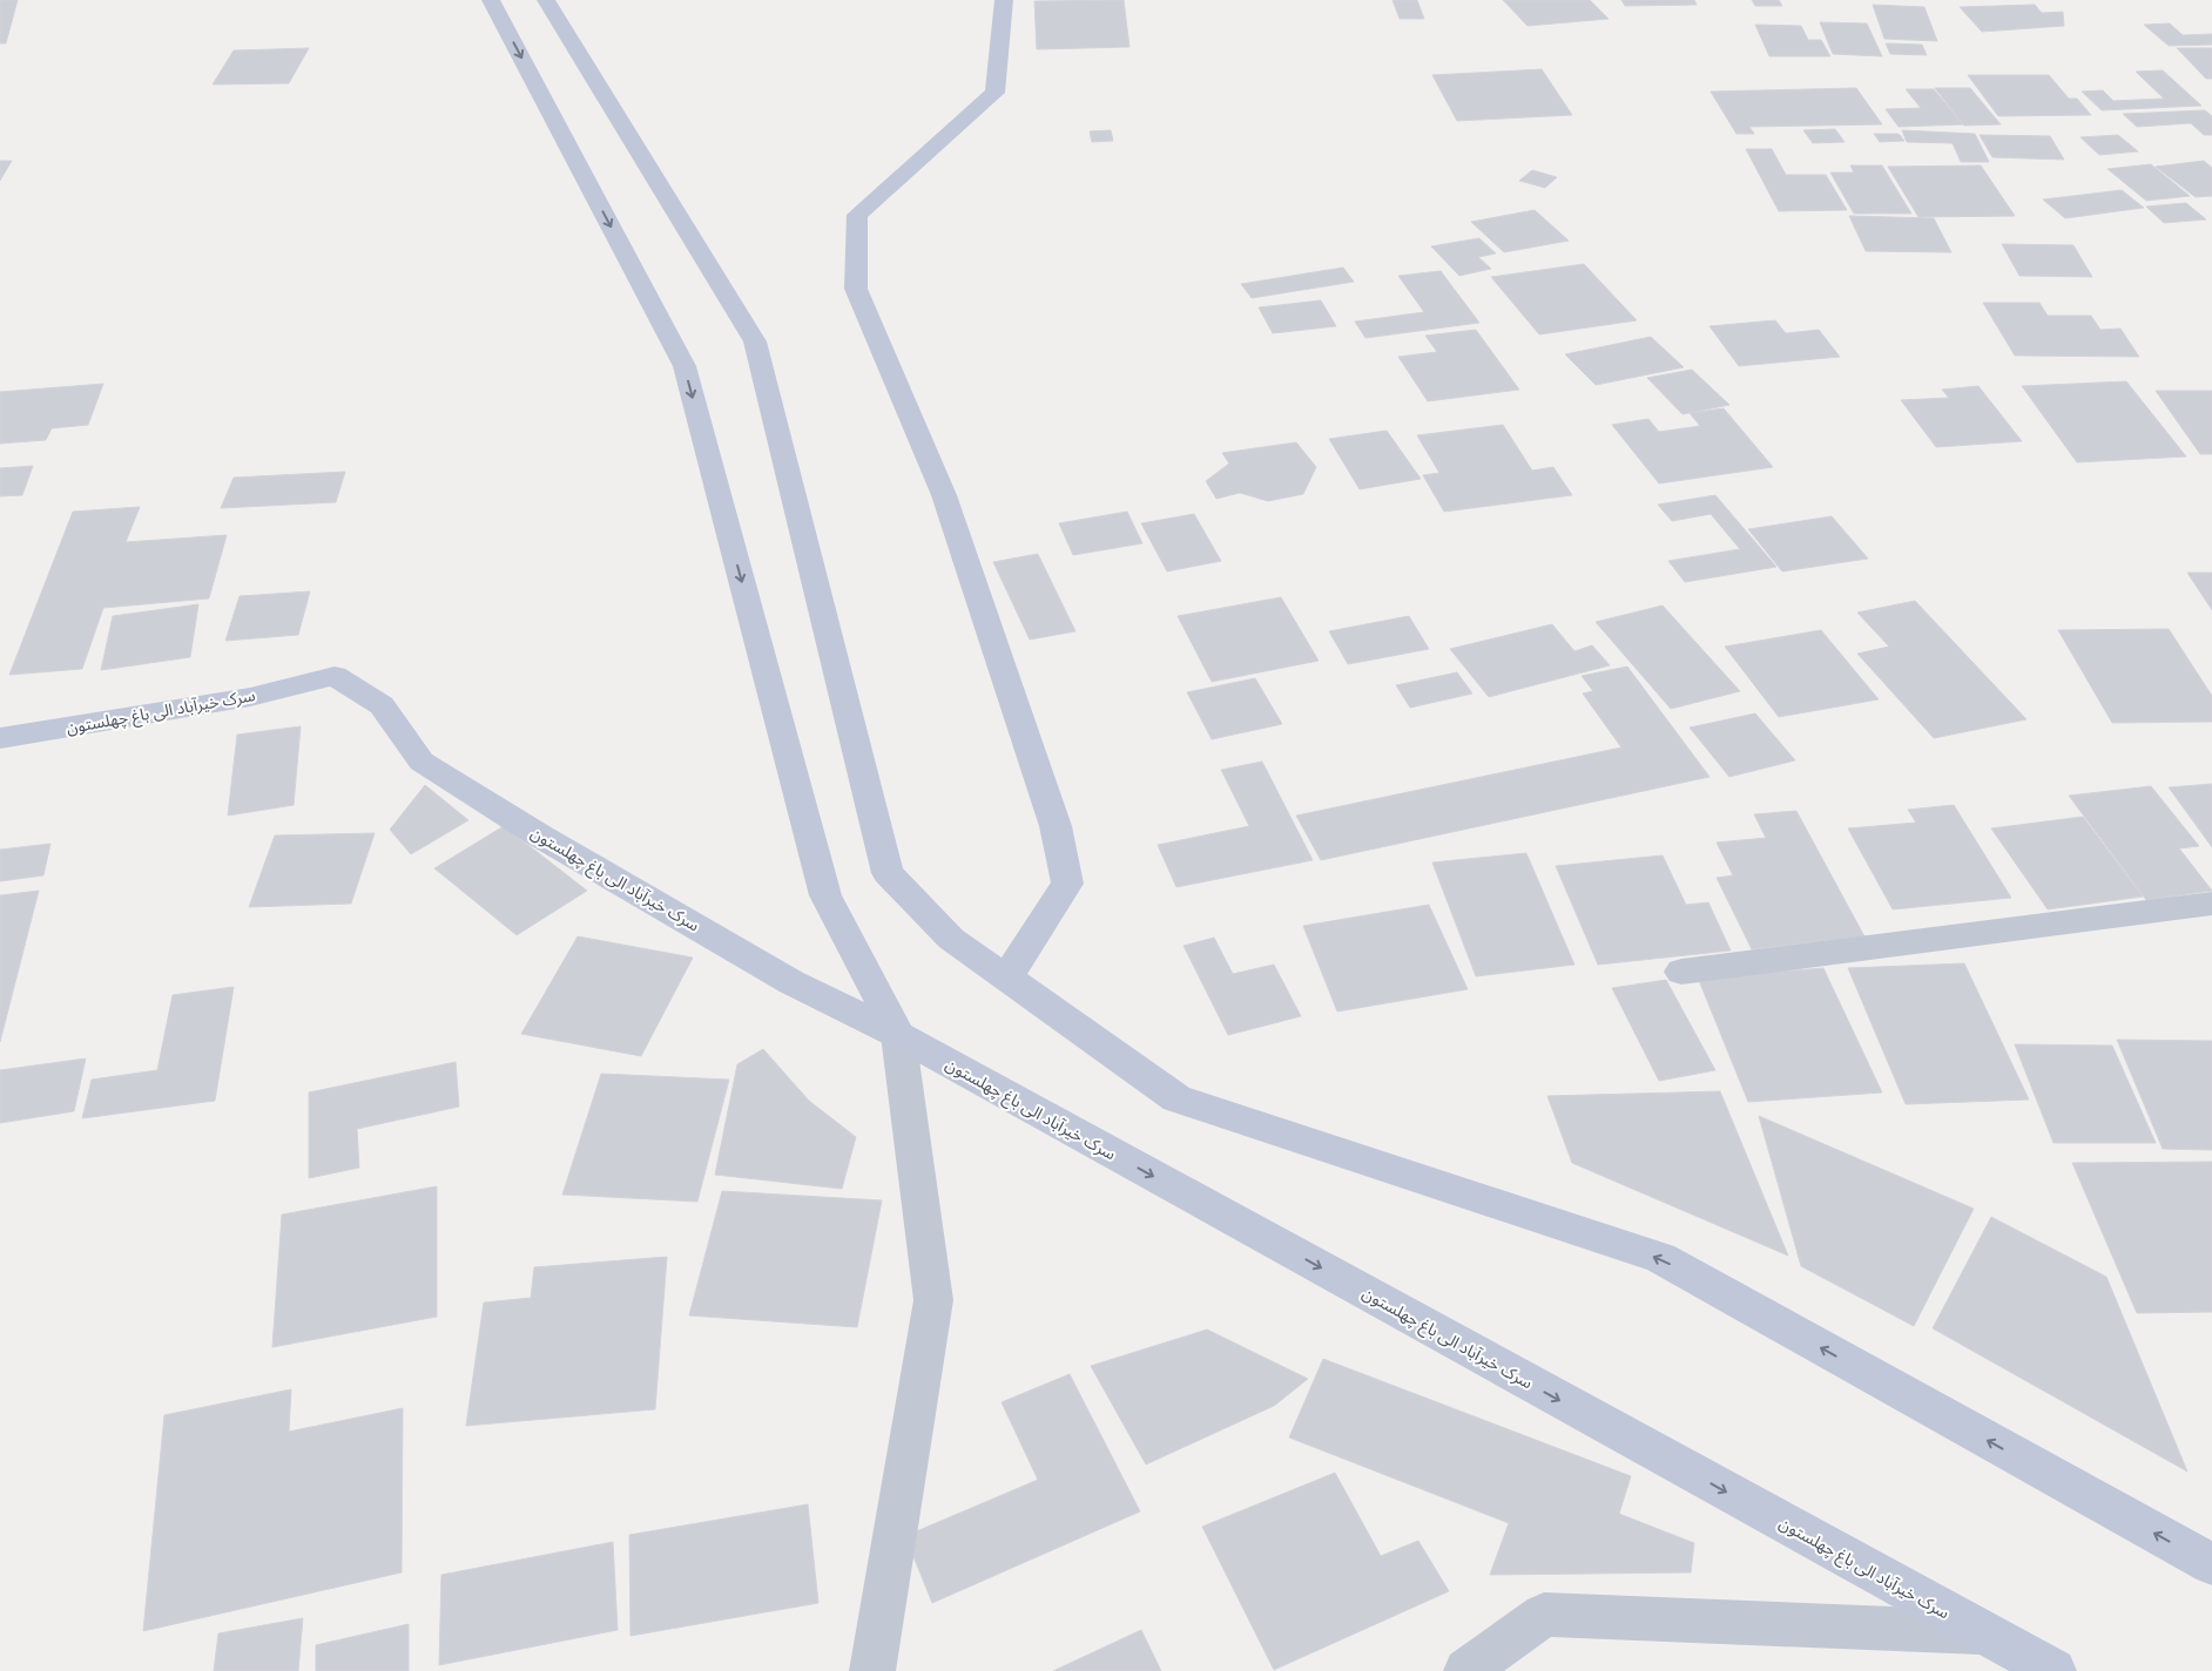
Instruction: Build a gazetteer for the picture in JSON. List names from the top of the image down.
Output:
{
  "streets": {
    "main road": ["سرک خیرآباد الی باغ چهلستون"]
  }
}
